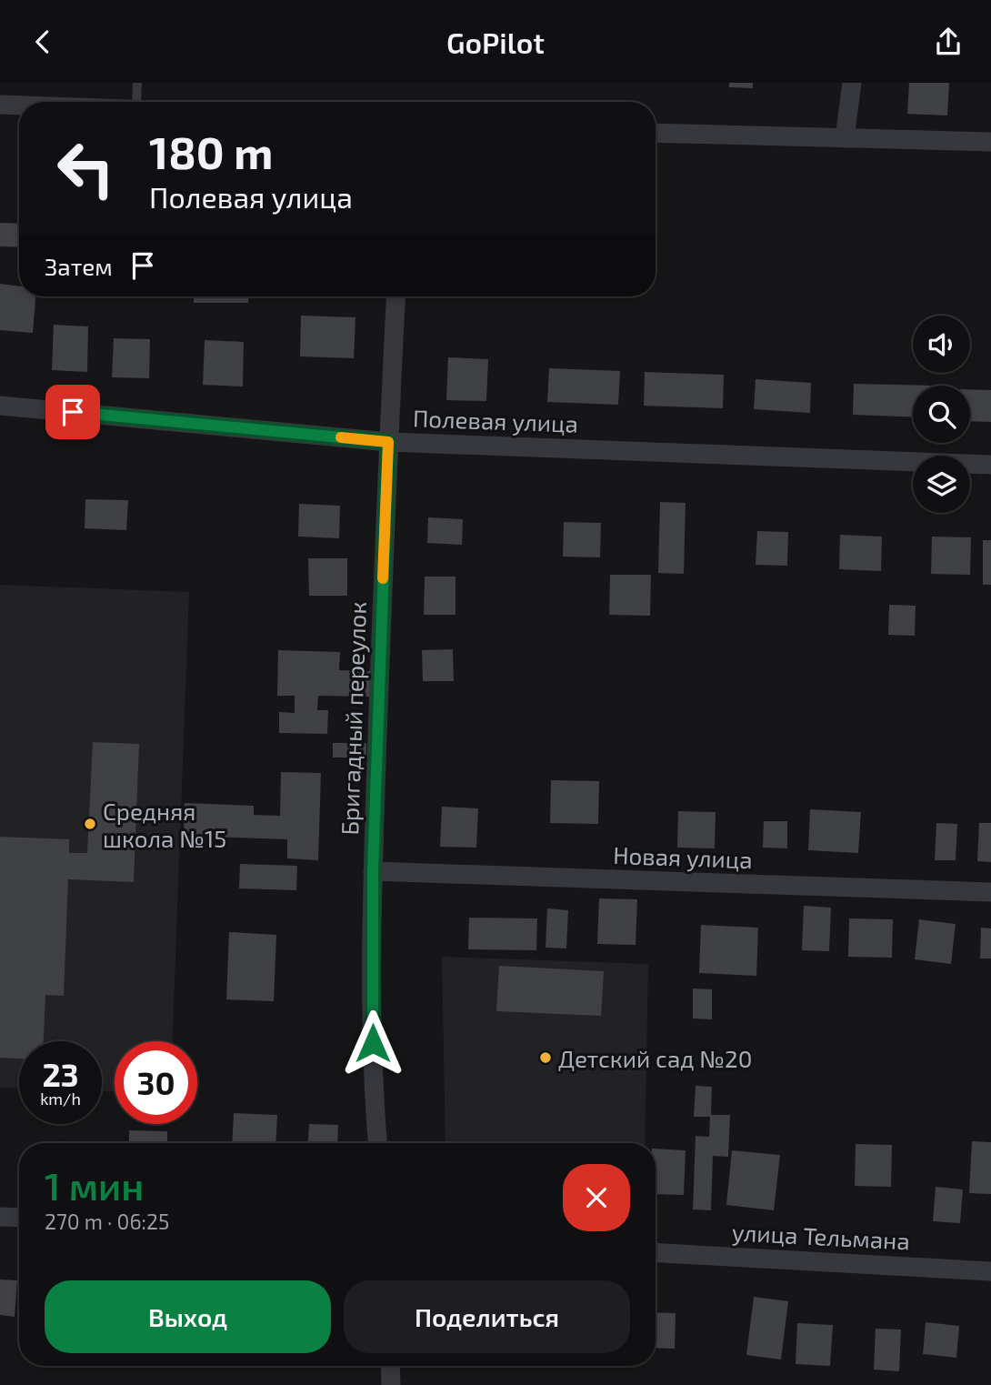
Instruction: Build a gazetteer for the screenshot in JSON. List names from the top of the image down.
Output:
{
  "streets": {
    "street": [
      "Полевая улица",
      "Бригадный переулок",
      "Новая улица",
      "улица Тельмана"
    ]
  },
  "crossings": [
    ["Полевая улица", "Бригадный переулок"],
    ["Бригадный переулок", "Новая улица"]
  ],
  "places": ["Средняя школа №15", "Детский сад №20"],
  "page": {
    "header": "GoPilot",
    "turn": ["180 m", "Полевая улица"],
    "then": "Затем",
    "speed": "23 km/h",
    "limit": "30",
    "heading": ["1 мин", "270 m · 06:25"],
    "buttons": ["Выход", "Поделиться"]
  }
}
